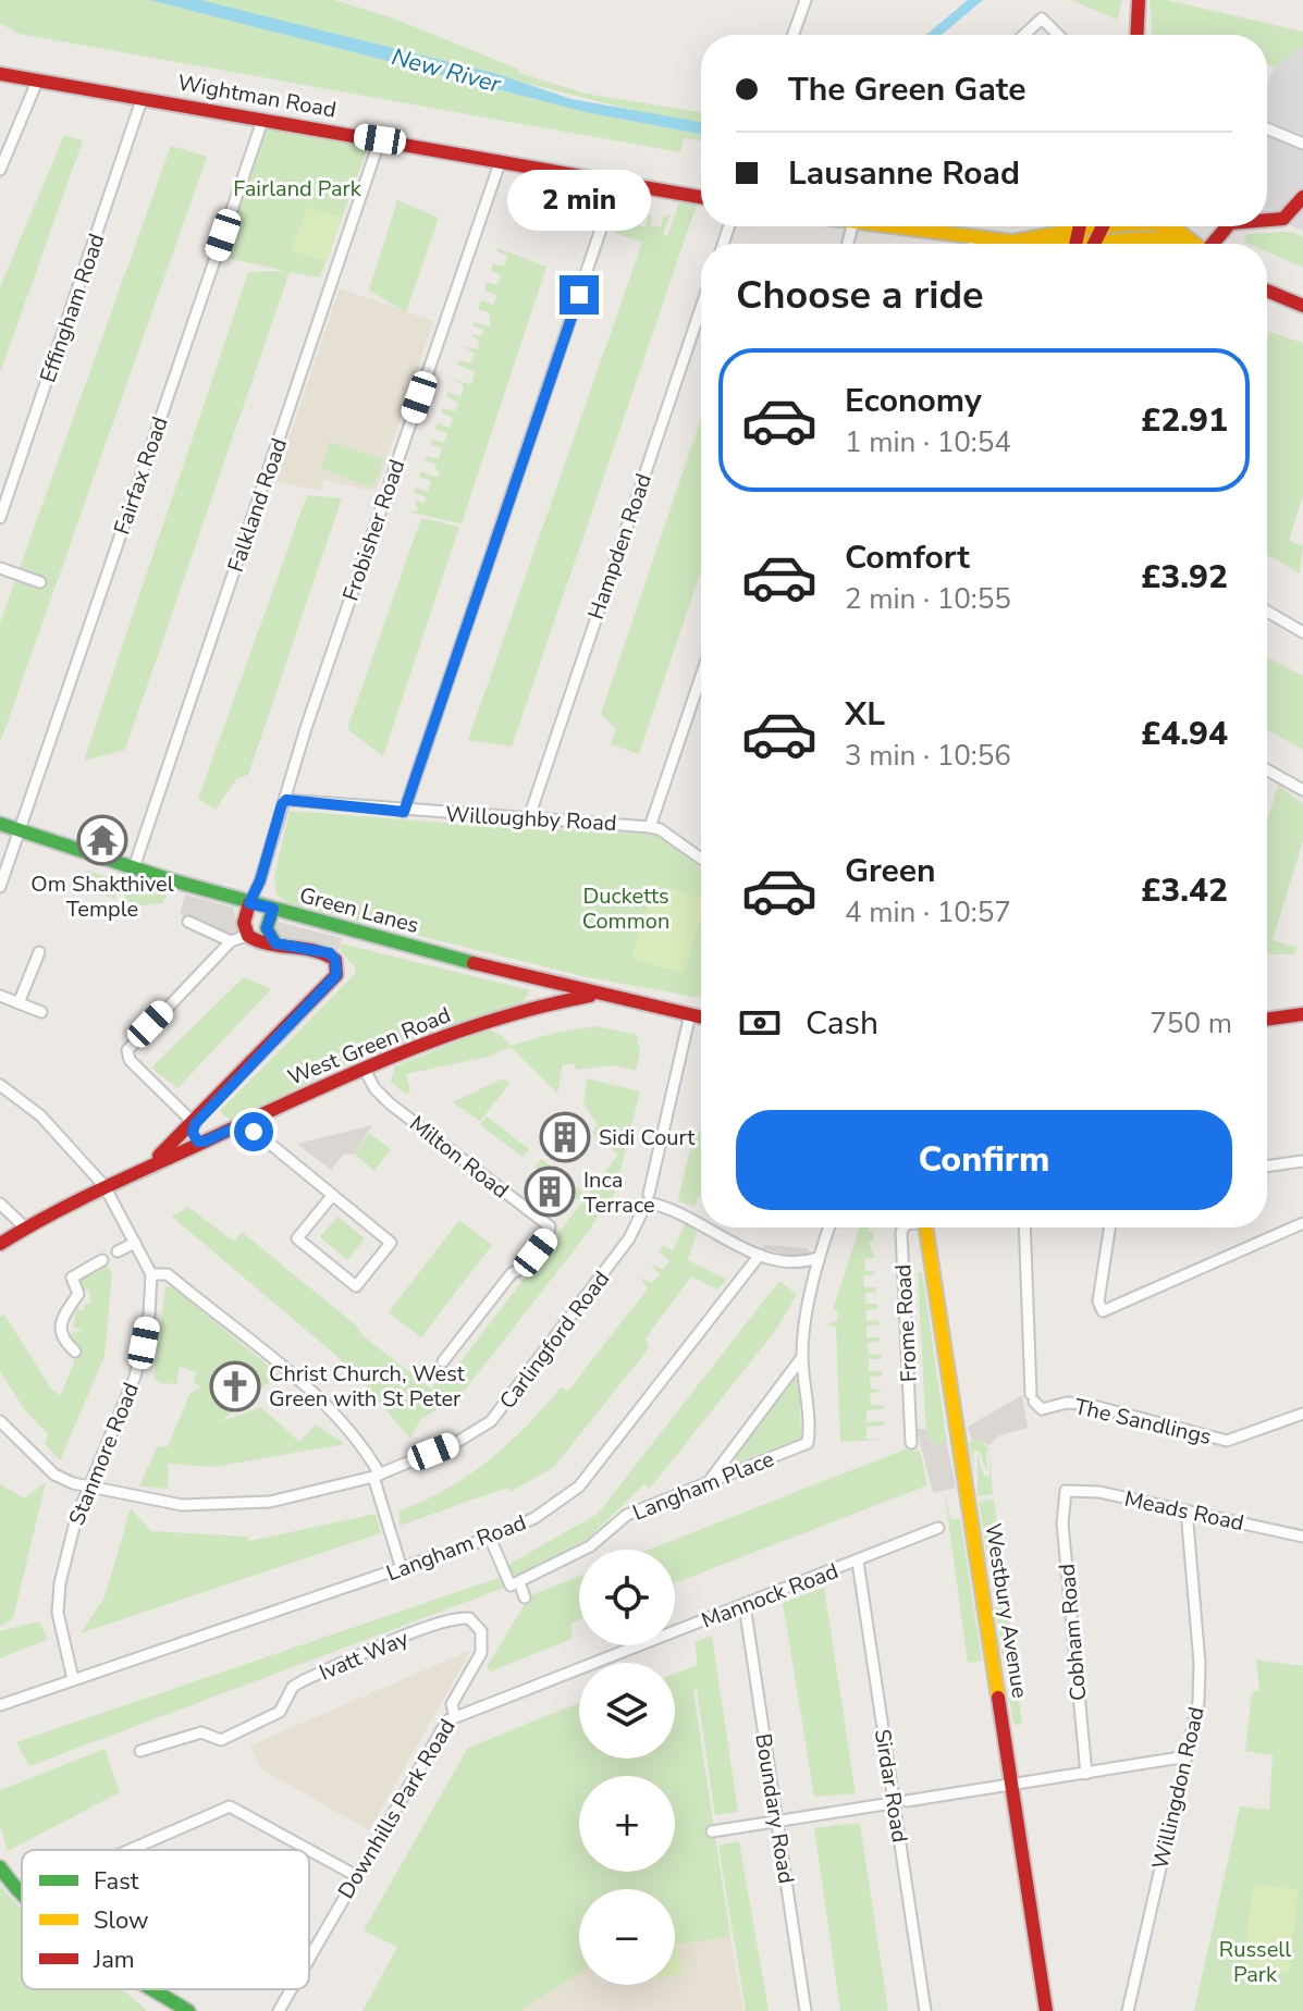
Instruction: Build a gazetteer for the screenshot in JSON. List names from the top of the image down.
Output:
{
  "streets": {
    "main road": [
      "Wightman Road",
      "Green Lanes",
      "West Green Road",
      "Westbury Avenue"
    ],
    "street": [
      "Effingham Road",
      "Fairfax Road",
      "Falkland Road",
      "Frobisher Road",
      "Hampden Road",
      "Willoughby Road",
      "Milton Road",
      "Frome Road",
      "Carlingford Road",
      "The Sandlings",
      "Stanmore Road",
      "Langham Place",
      "Meads Road",
      "Langham Road",
      "Mannock Road",
      "Cobham Road",
      "Ivatt Way",
      "Sirdar Road",
      "Willingdon Road",
      "Downhills Park Road",
      "Boundary Road"
    ]
  },
  "crossings": [
    ["Wightman Road", "Effingham Road"],
    ["Wightman Road", "Fairfax Road"],
    ["Wightman Road", "Falkland Road"],
    ["Wightman Road", "Frobisher Road"],
    ["Fairfax Road", "Green Lanes"],
    ["Falkland Road", "Green Lanes"],
    ["Frobisher Road", "Willoughby Road"],
    ["Frobisher Road", "Green Lanes"],
    ["Hampden Road", "Willoughby Road"],
    ["Green Lanes", "West Green Road"],
    ["Green Lanes", "Carlingford Road"],
    ["West Green Road", "Milton Road"],
    ["Carlingford Road", "Stanmore Road"],
    ["Stanmore Road", "Langham Road"],
    ["Meads Road", "Cobham Road"],
    ["Meads Road", "Willingdon Road"],
    ["Mannock Road", "Sirdar Road"],
    ["Mannock Road", "Downhills Park Road"],
    ["Mannock Road", "Boundary Road"],
    ["Ivatt Way", "Downhills Park Road"]
  ],
  "water": ["New River"],
  "parks": ["Fairland Park", "Ducketts Common", "Russell Park"],
  "places": {
    "temple": ["Om Shakthivel Temple"],
    "building": ["Sidi Court", "Inca Terrace"],
    "church": ["Christ Church, West Green with St Peter"]
  },
  "legend": ["Fast", "Slow", "Jam"],
  "page": {
    "banner": ["The Green Gate", "Lausanne Road"],
    "bubble": "2 min",
    "heading": "Choose a ride",
    "list": [
      {
        "name": "Economy",
        "note": "1 min · 10:54",
        "value": "£2.91"
      },
      {
        "name": "Comfort",
        "note": "2 min · 10:55",
        "value": "£3.92"
      },
      {
        "name": "XL",
        "note": "3 min · 10:56",
        "value": "£4.94"
      },
      {
        "name": "Green",
        "note": "4 min · 10:57",
        "value": "£3.42"
      }
    ],
    "pay": ["Cash", "750 m"],
    "buttons": "Confirm",
    "map_buttons": ["+", "−"]
  }
}
